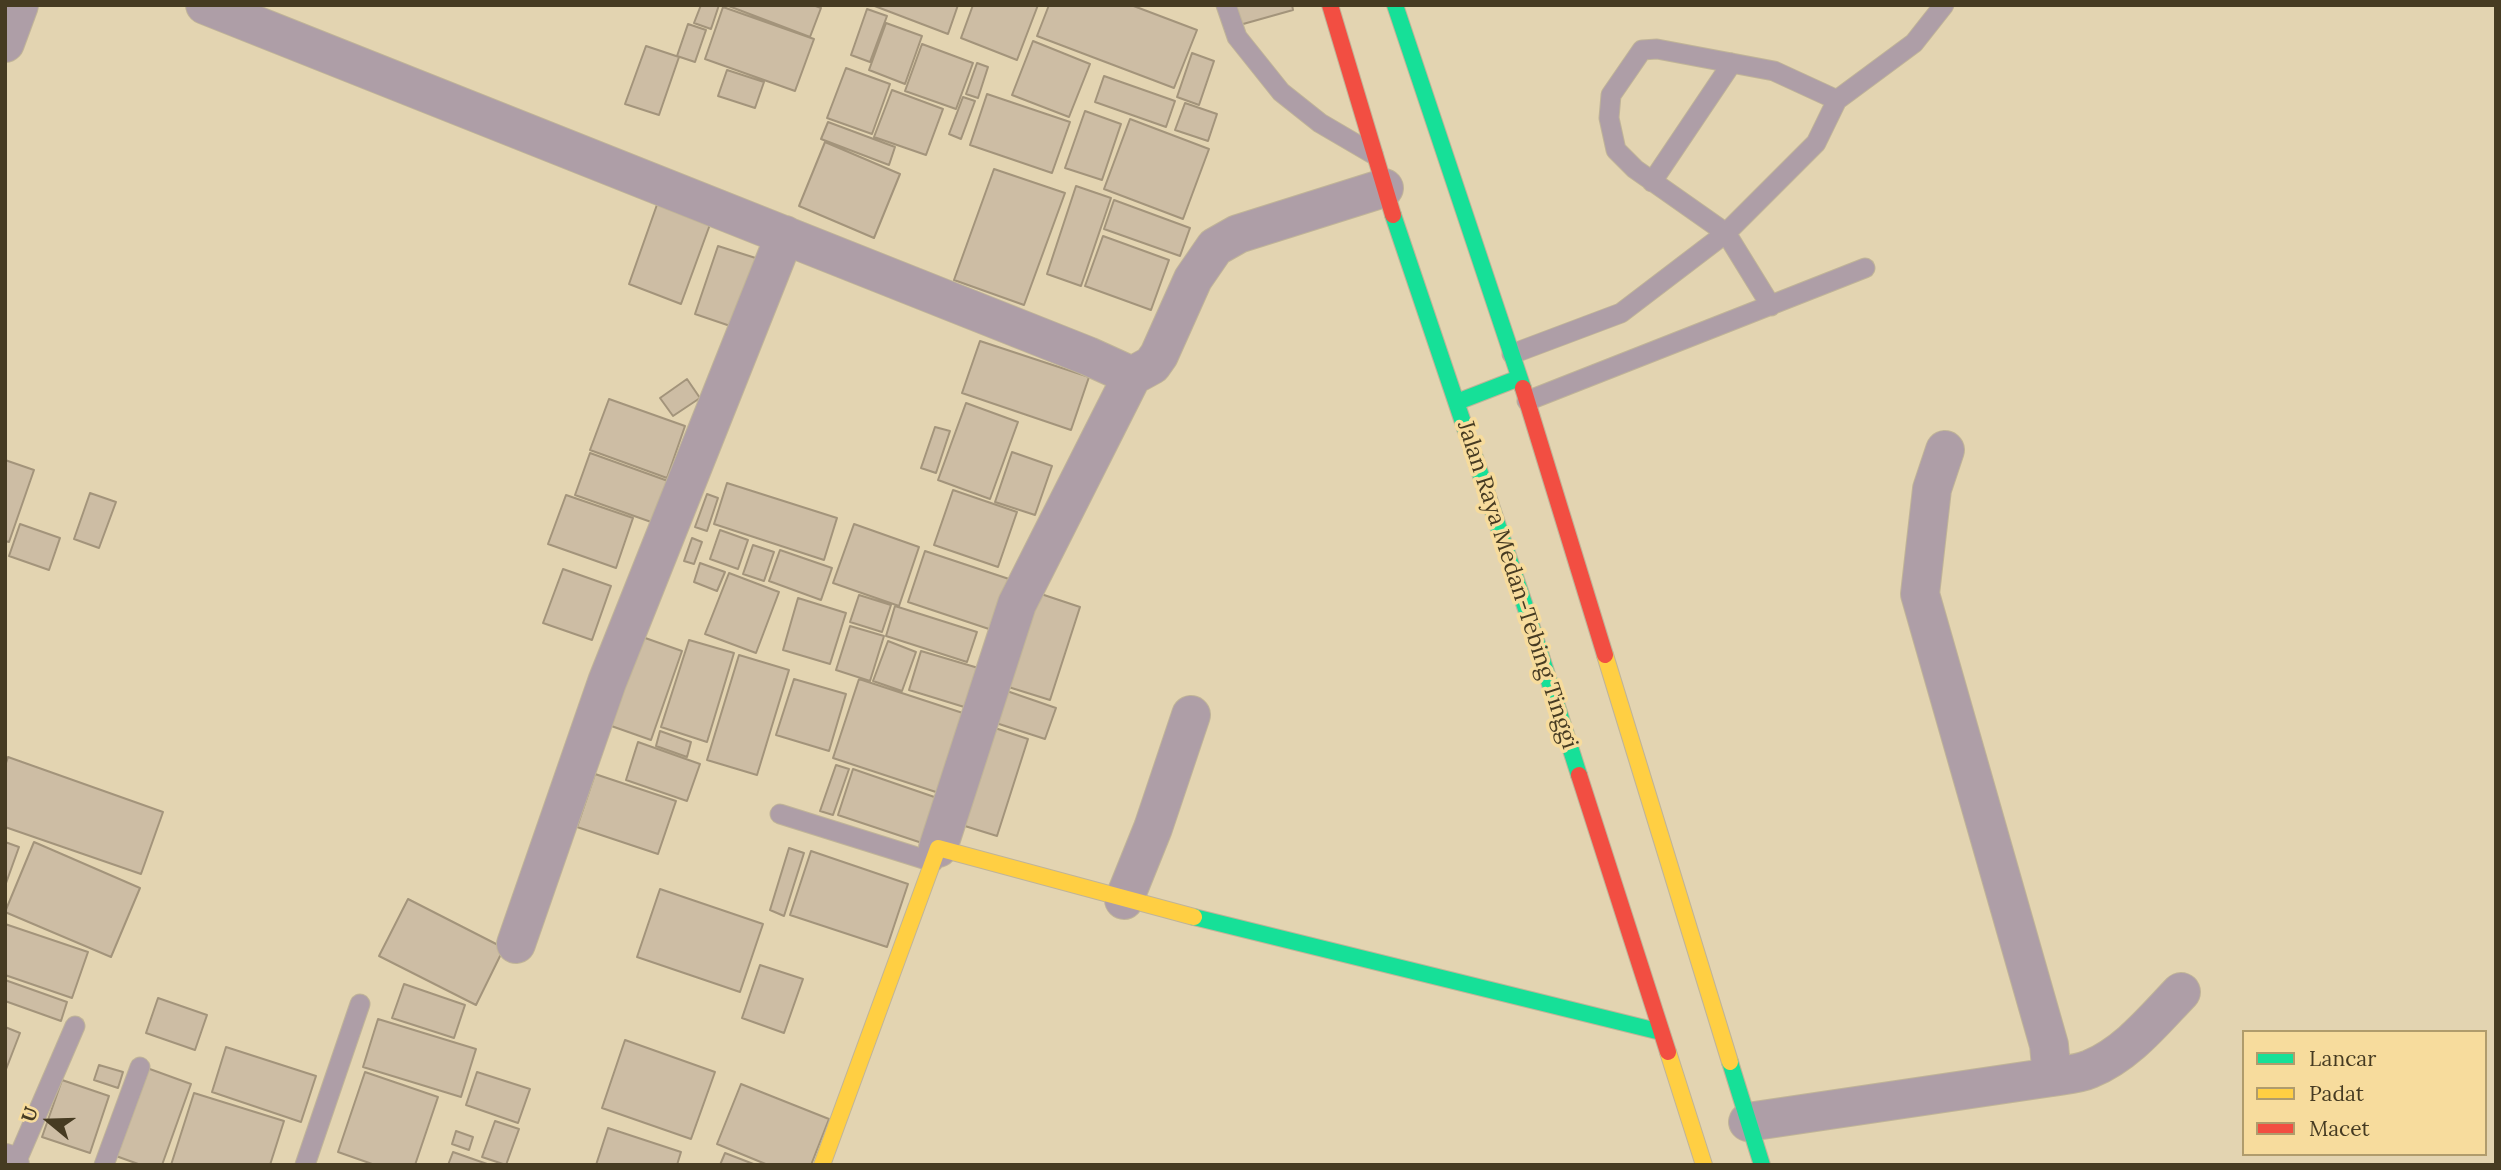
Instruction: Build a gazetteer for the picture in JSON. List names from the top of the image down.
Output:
{
  "streets": {
    "main road": ["Jalan Raya Medan-Tebing Tinggi"]
  },
  "legend": ["Lancar", "Padat", "Macet"],
  "north": "left"
}
